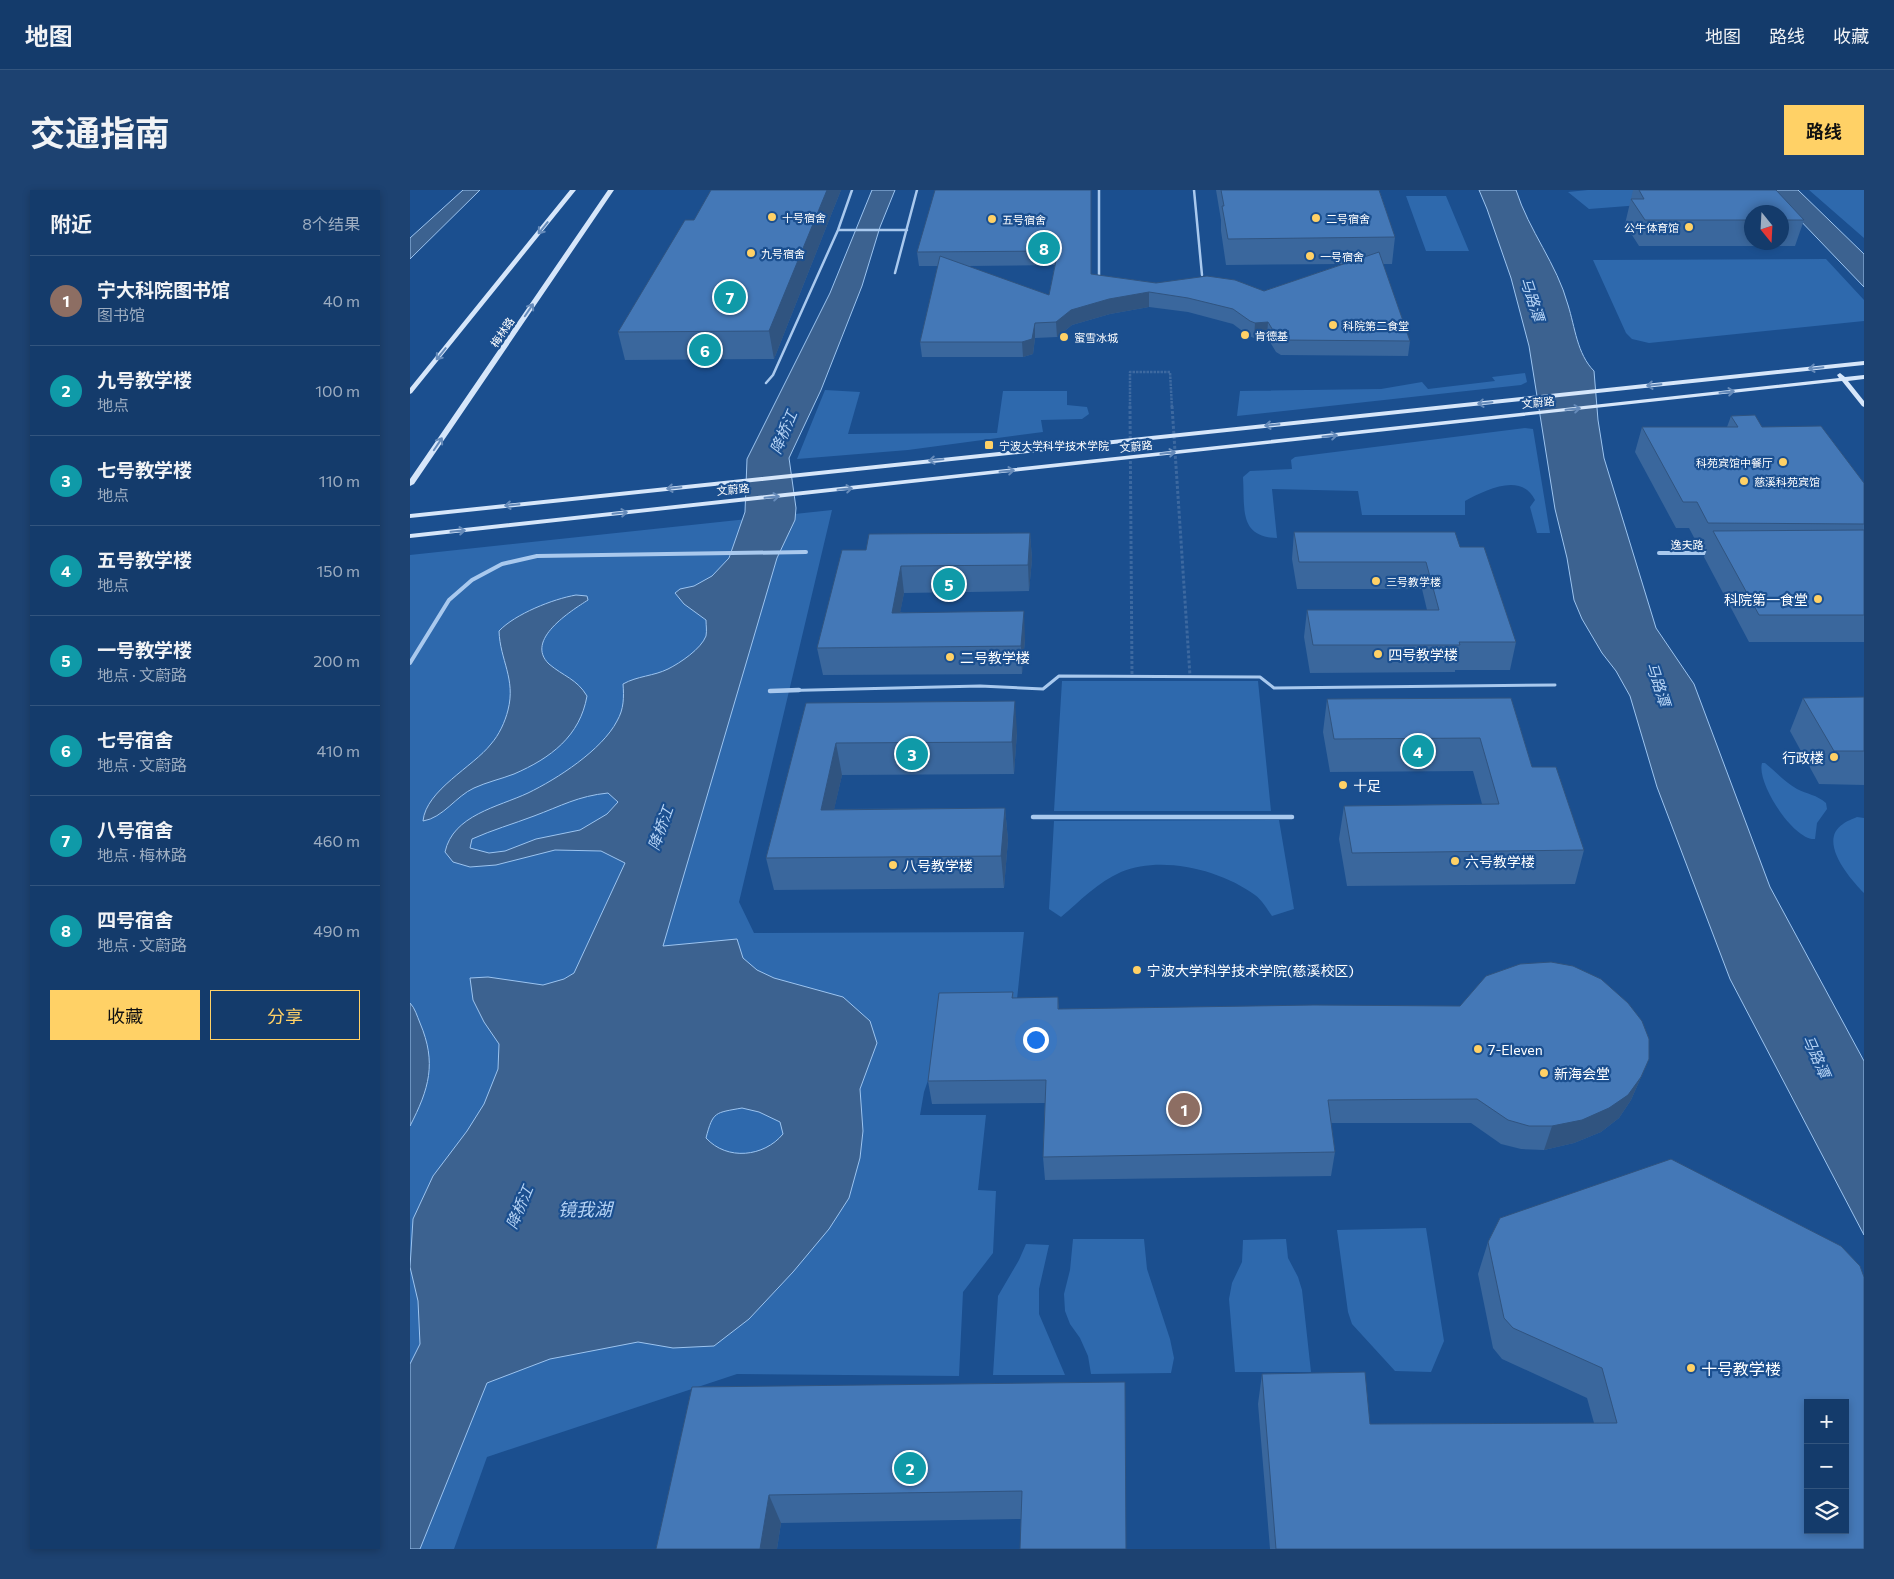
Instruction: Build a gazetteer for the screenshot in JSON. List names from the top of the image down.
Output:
{
  "streets": {
    "main road": ["梅林路", "文蔚路"],
    "street": ["逸夫路"]
  },
  "water": ["马路潭", "降桥江", "镜我湖"],
  "places": {
    "other": [
      "十号宿舍",
      "二号宿舍",
      "五号宿舍",
      "公牛体育馆",
      "九号宿舍",
      "一号宿舍",
      "科院第二食堂",
      "肯德基",
      "蜜雪冰城",
      "科苑宾馆中餐厅",
      "慈溪科苑宾馆",
      "三号教学楼",
      "科院第一食堂",
      "四号教学楼",
      "二号教学楼",
      "行政楼",
      "十足",
      "六号教学楼",
      "八号教学楼",
      "宁波大学科学技术学院(慈溪校区)",
      "7-Eleven",
      "新海会堂",
      "十号教学楼"
    ],
    "transit": ["宁波大学科学技术学院"]
  },
  "north": "bottom",
  "page": {
    "header": "地图",
    "nav": ["地图", "路线", "收藏"],
    "title": "交通指南",
    "buttons": [
      "路线",
      ["收藏", "分享"]
    ],
    "heading": ["附近", "8个结果"],
    "pins": [
      "8",
      "7",
      "6",
      "5",
      "4",
      "3",
      "1",
      "2"
    ],
    "list": [
      {
        "mark": "1",
        "name": "宁大科院图书馆",
        "note": "图书馆",
        "value": "40 m"
      },
      {
        "mark": "2",
        "name": "九号教学楼",
        "note": "地点",
        "value": "100 m"
      },
      {
        "mark": "3",
        "name": "七号教学楼",
        "note": "地点",
        "value": "110 m"
      },
      {
        "mark": "4",
        "name": "五号教学楼",
        "note": "地点",
        "value": "150 m"
      },
      {
        "mark": "5",
        "name": "一号教学楼",
        "note": "地点 · 文蔚路",
        "value": "200 m"
      },
      {
        "mark": "6",
        "name": "七号宿舍",
        "note": "地点 · 文蔚路",
        "value": "410 m"
      },
      {
        "mark": "7",
        "name": "八号宿舍",
        "note": "地点 · 梅林路",
        "value": "460 m"
      },
      {
        "mark": "8",
        "name": "四号宿舍",
        "note": "地点 · 文蔚路",
        "value": "490 m"
      }
    ],
    "map_buttons": ["+", "−"]
  }
}
